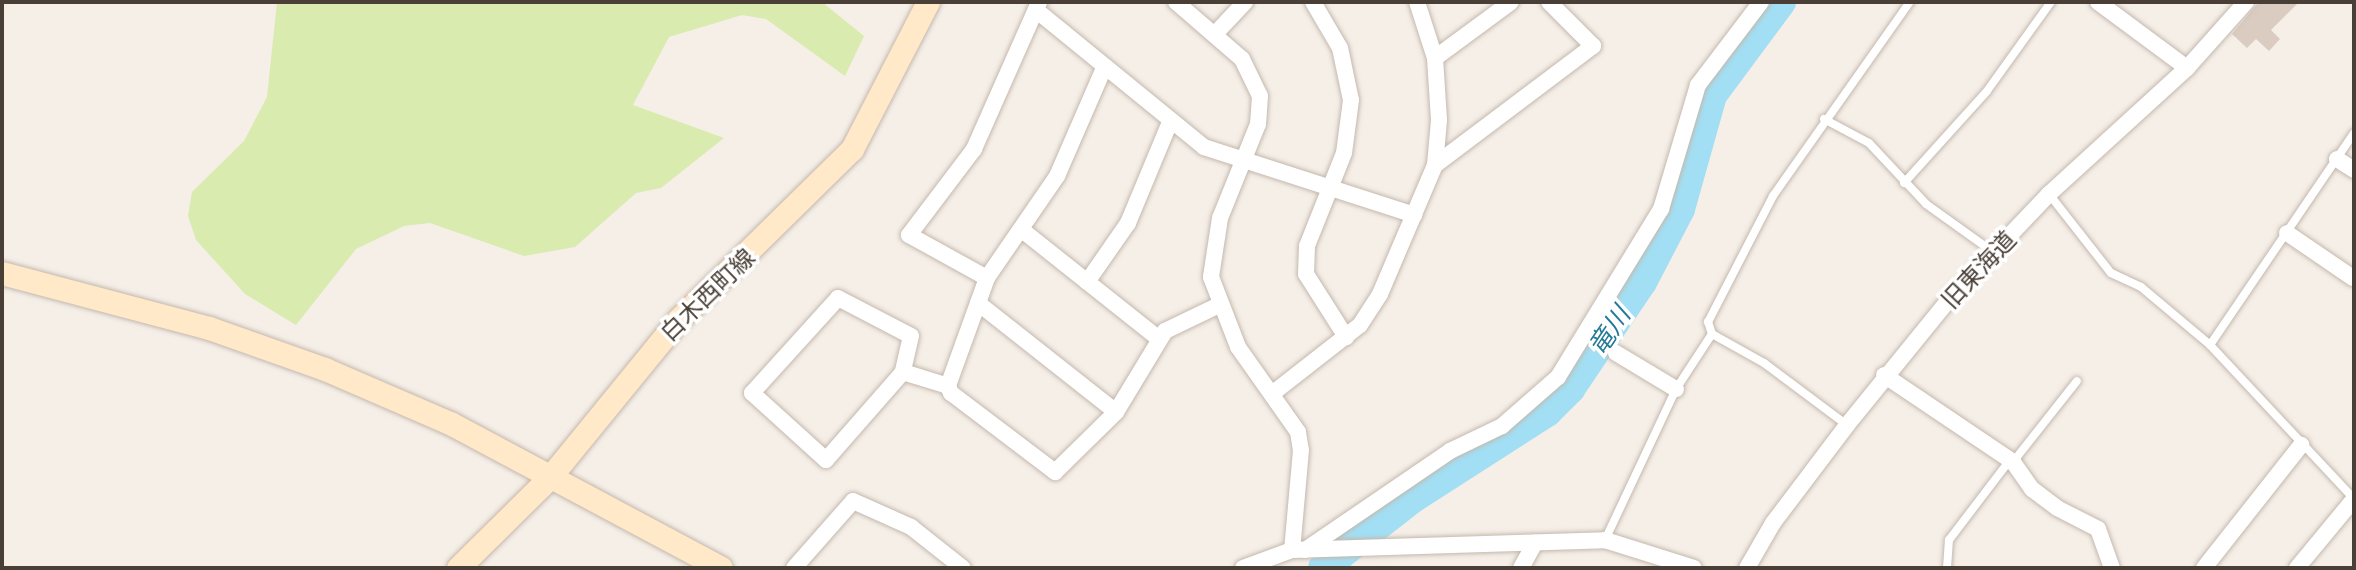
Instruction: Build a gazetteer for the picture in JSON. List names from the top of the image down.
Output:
{
  "streets": {
    "street": ["旧東海道", "白木西町線"]
  },
  "water": ["竜川"]
}
